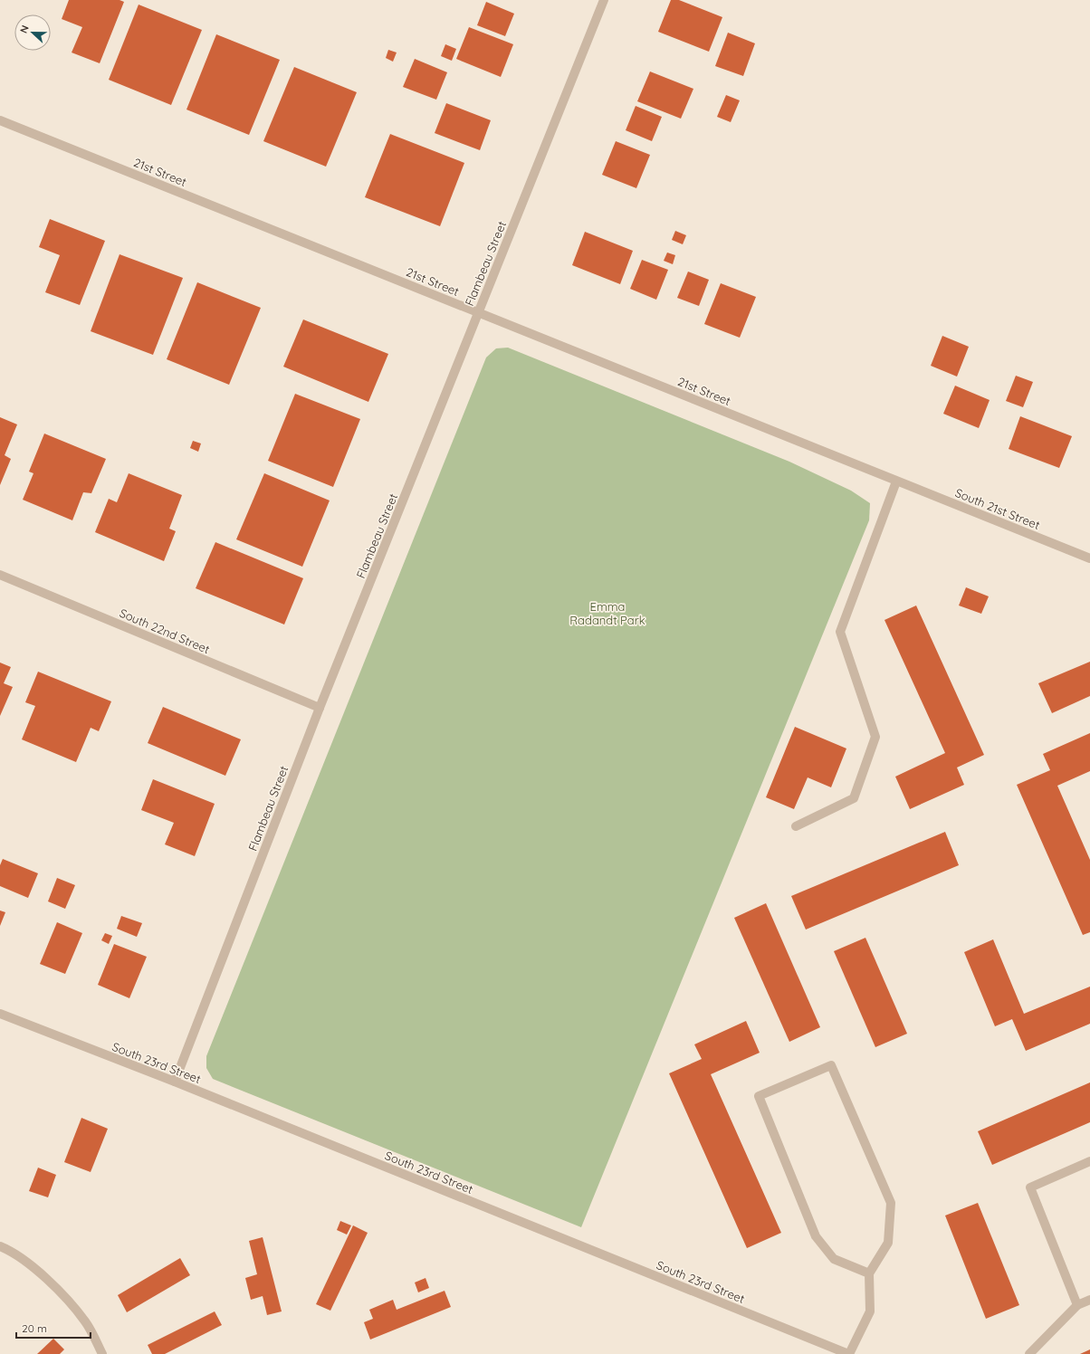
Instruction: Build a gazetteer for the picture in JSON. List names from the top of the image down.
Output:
{
  "streets": {
    "street": [
      "21st Street",
      "Flambeau Street",
      "South 21st Street",
      "South 22nd Street",
      "South 23rd Street"
    ]
  },
  "crossings": [
    ["21st Street", "Flambeau Street"],
    ["21st Street", "South 21st Street"],
    ["Flambeau Street", "South 22nd Street"],
    ["Flambeau Street", "South 23rd Street"]
  ],
  "parks": ["Emma Radandt Park"],
  "scale_bar": "20 m",
  "north": "left"
}
